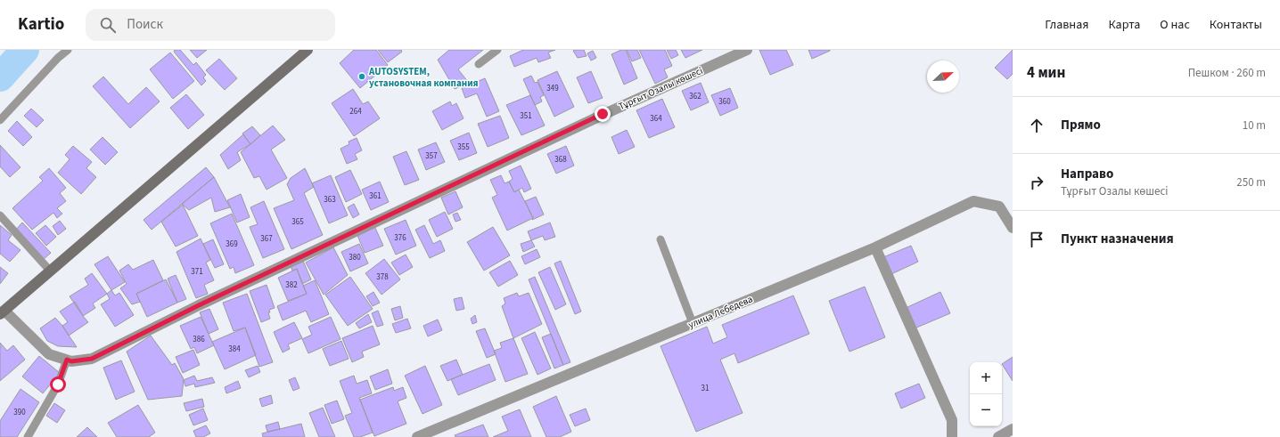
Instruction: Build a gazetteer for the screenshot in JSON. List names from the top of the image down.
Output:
{
  "streets": {
    "street": ["Тұрғыт Озалы көшесі", "улица Лебедева"]
  },
  "places": ["AUTOSYSTEM, установочная компания"],
  "house_numbers": [
    "349",
    "362",
    "360",
    "264",
    "351",
    "364",
    "355",
    "357",
    "368",
    "361",
    "363",
    "365",
    "376",
    "367",
    "369",
    "380",
    "371",
    "378",
    "382",
    "386",
    "384",
    "31",
    "390"
  ],
  "north": "top right",
  "page": {
    "header": "Kartio",
    "search": "Поиск",
    "nav": [
      "Главная",
      "Карта",
      "О нас",
      "Контакты"
    ],
    "heading": ["4 мин", "Пешком · 260 m"],
    "list": [
      ["Прямо", "10 m"],
      ["Направо", "Тұрғыт Озалы көшесі", "250 m"],
      "Пункт назначения"
    ],
    "map_buttons": ["+", "−"]
  }
}
